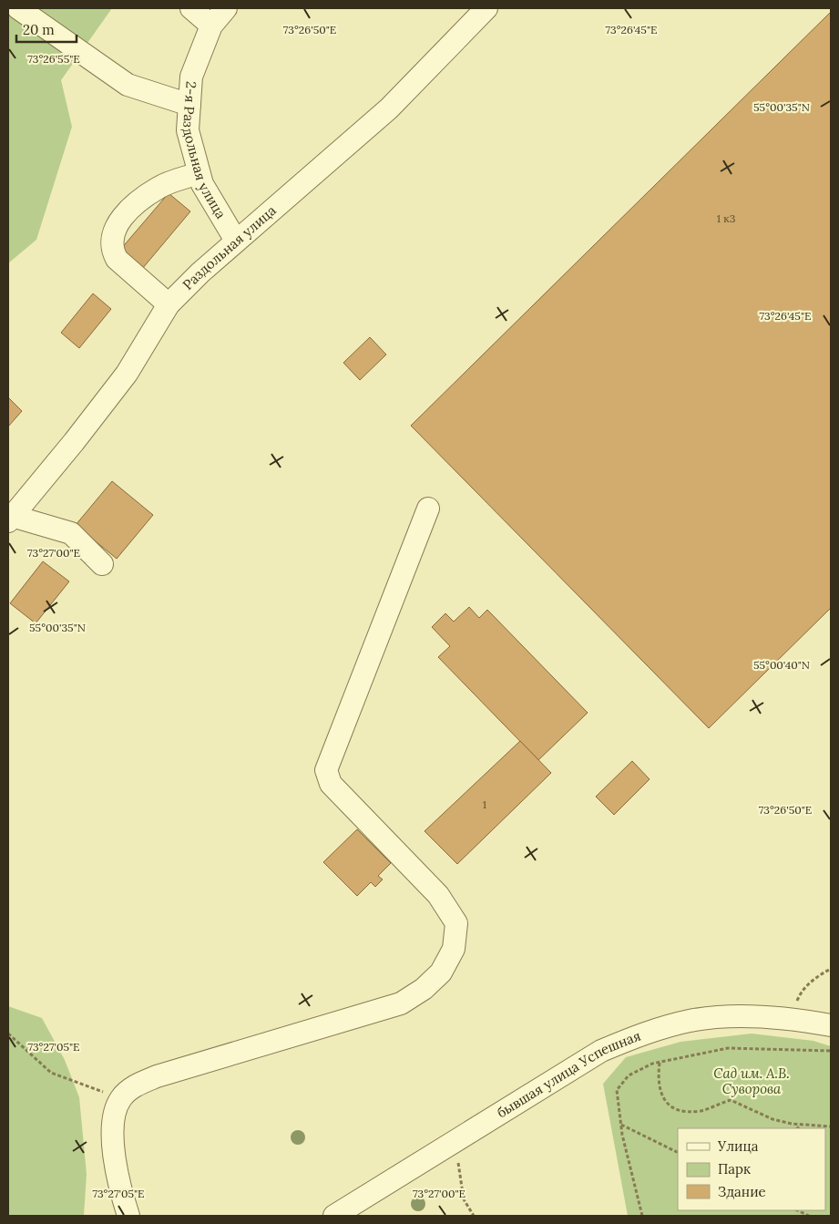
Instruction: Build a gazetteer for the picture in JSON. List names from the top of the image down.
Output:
{
  "streets": {
    "street": ["2-я Раздольная улица", "Раздольная улица", "бывшая улица Успешная"]
  },
  "crossings": [
    ["2-я Раздольная улица", "Раздольная улица"]
  ],
  "parks": ["Сад им. А.В. Суворова"],
  "house_numbers": ["1 к3", "1"],
  "legend": ["Улица", "Парк", "Здание"],
  "scale_bar": "20 m",
  "coordinates": [
    "73°26'50\"E",
    "73°26'45\"E",
    "73°26'55\"E",
    "55°00'35\"N",
    "73°27'00\"E",
    "55°00'40\"N",
    "73°27'05\"E"
  ]
}
